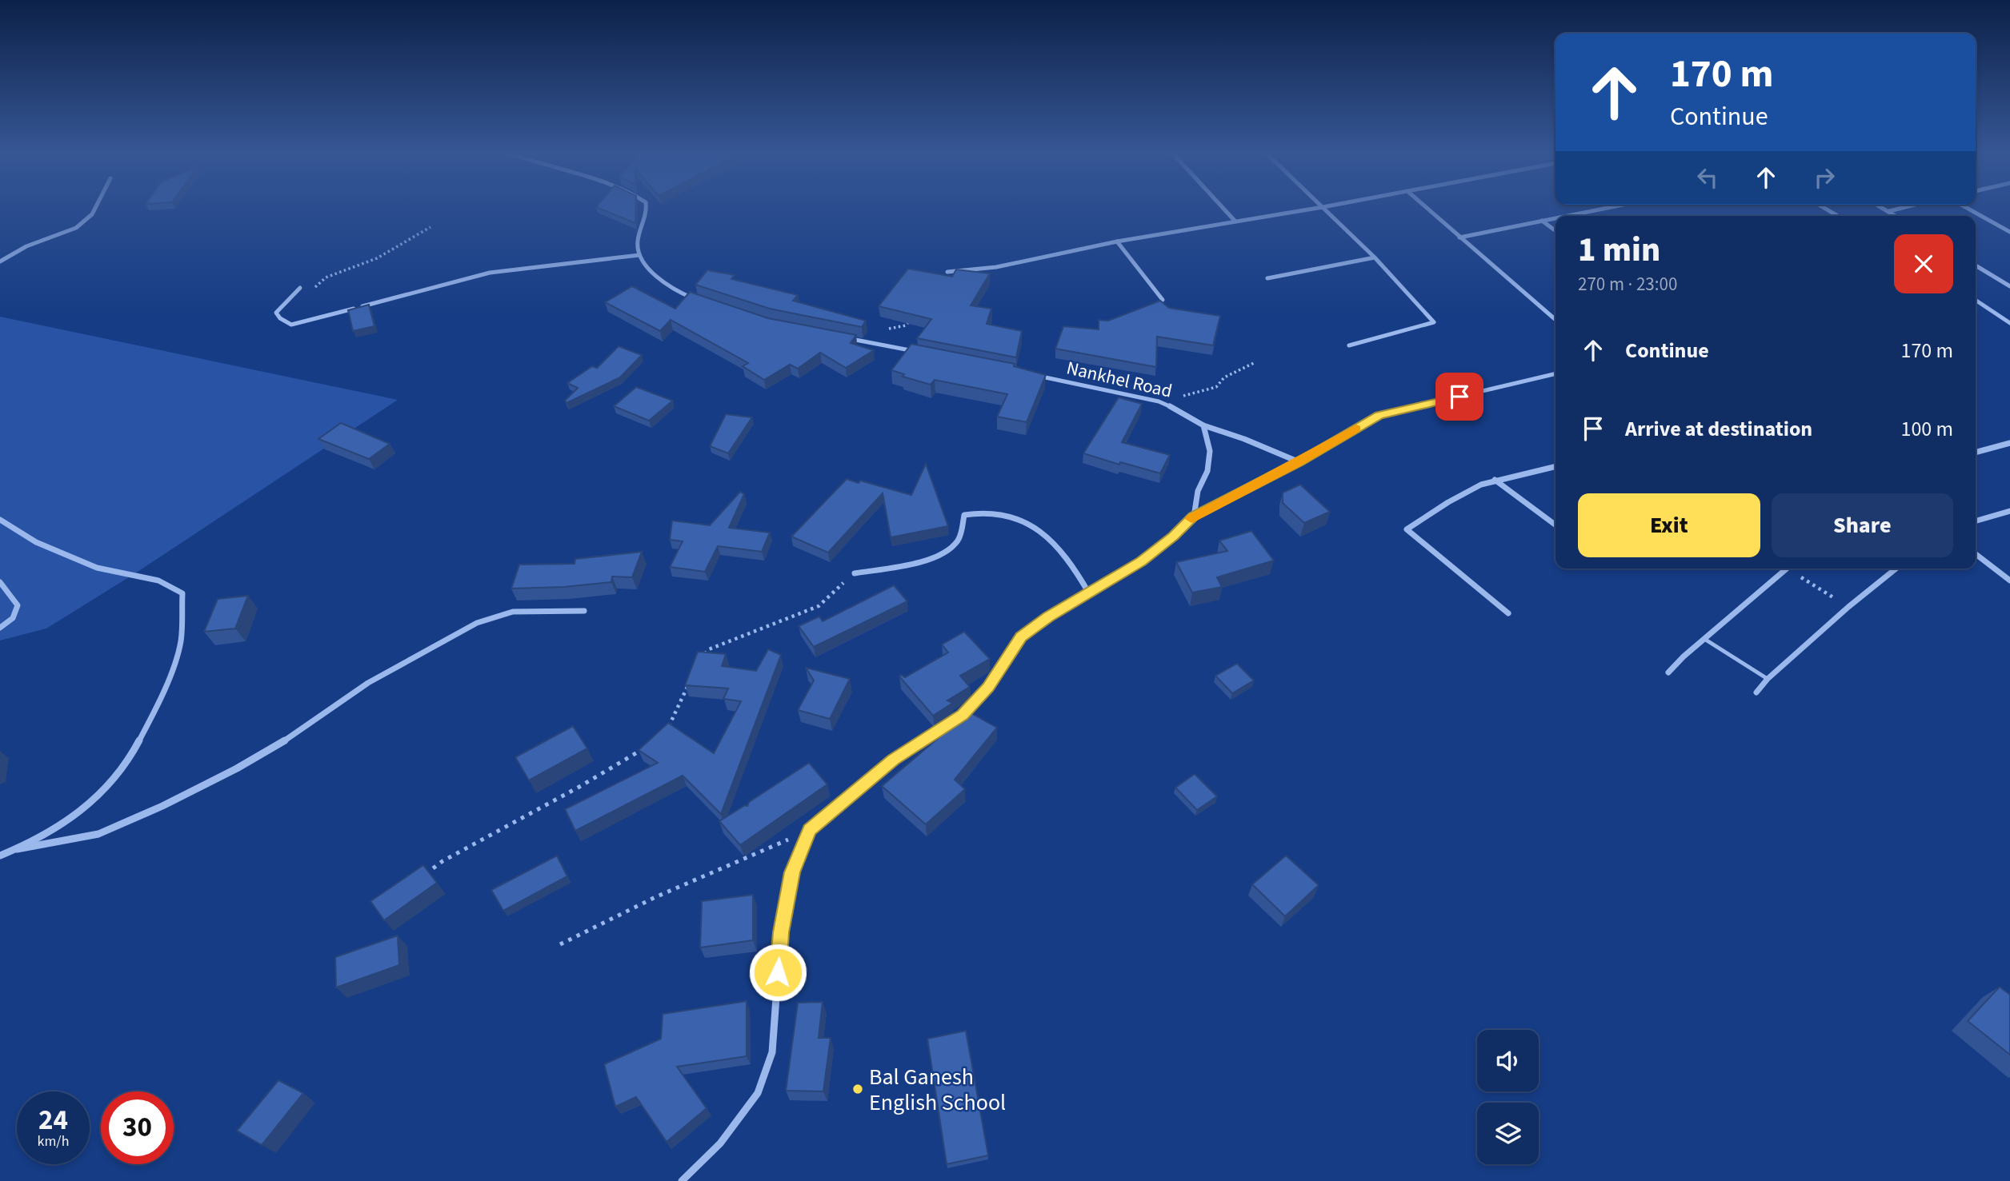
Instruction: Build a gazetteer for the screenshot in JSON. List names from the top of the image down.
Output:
{
  "streets": {
    "street": ["Nankhel Road"]
  },
  "places": ["Bal Ganesh English School"],
  "page": {
    "turn": ["170 m", "Continue"],
    "heading": ["1 min", "270 m · 23:00"],
    "list": [
      {
        "name": "Continue",
        "value": "170 m"
      },
      {
        "name": "Arrive at destination",
        "value": "100 m"
      }
    ],
    "buttons": ["Exit", "Share"],
    "speed": "24 km/h",
    "limit": "30"
  }
}
